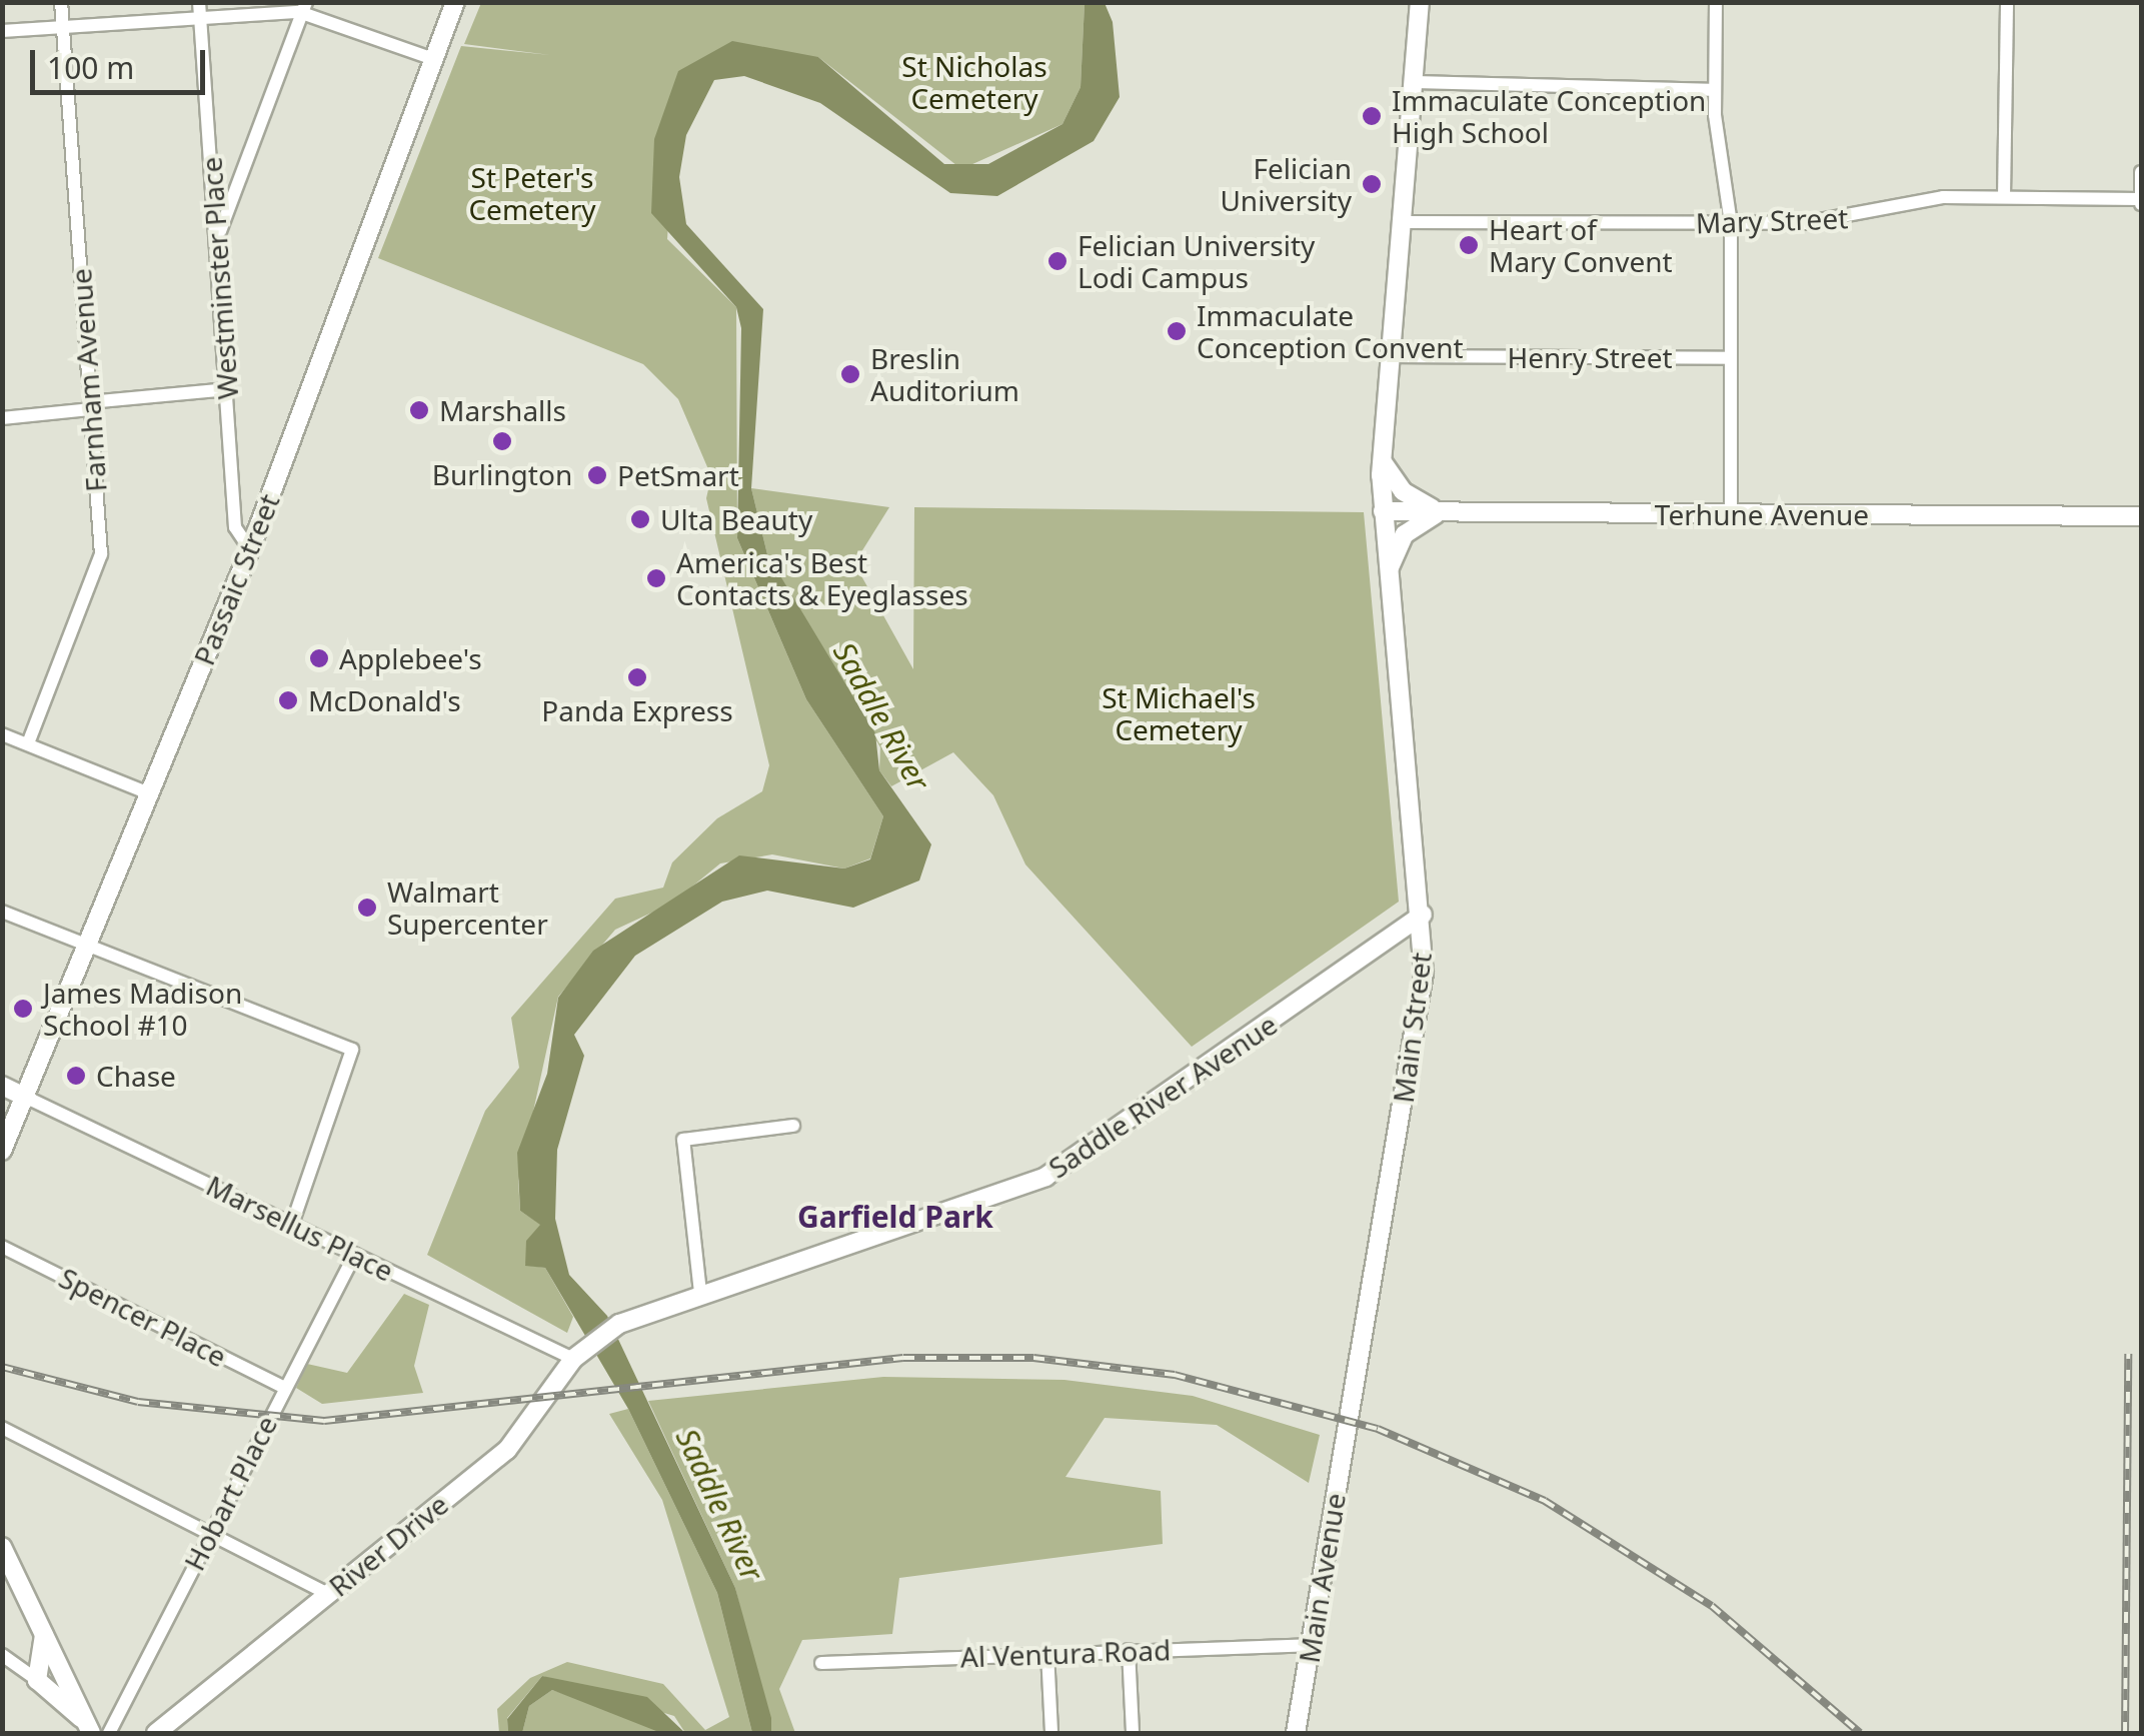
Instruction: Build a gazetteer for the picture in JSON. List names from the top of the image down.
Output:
{
  "streets": {
    "street": [
      "Mary Street",
      "Westminster Place",
      "Henry Street",
      "Farnham Avenue",
      "Terhune Avenue",
      "Passaic Street",
      "Main Street",
      "Saddle River Avenue",
      "Marsellus Place",
      "Spencer Place",
      "Hobart Place",
      "River Drive",
      "Main Avenue",
      "Al Ventura Road"
    ]
  },
  "crossings": [
    ["Mary Street", "Main Street"],
    ["Westminster Place", "Passaic Street"],
    ["Henry Street", "Main Street"],
    ["Terhune Avenue", "Main Street"],
    ["Passaic Street", "Marsellus Place"],
    ["Main Street", "Saddle River Avenue"],
    ["Main Street", "Main Avenue"],
    ["Saddle River Avenue", "River Drive"],
    ["Marsellus Place", "Hobart Place"],
    ["Marsellus Place", "River Drive"],
    ["Spencer Place", "Hobart Place"],
    ["Main Avenue", "Al Ventura Road"]
  ],
  "districts": ["Garfield Park"],
  "water": ["Saddle River"],
  "parks": ["St Nicholas Cemetery", "St Peter's Cemetery", "St Michael's Cemetery"],
  "places": [
    "Immaculate Conception High School",
    "Felician University",
    "Heart of Mary Convent",
    "Felician University Lodi Campus",
    "Immaculate Conception Convent",
    "Breslin Auditorium",
    "Marshalls",
    "Burlington",
    "PetSmart",
    "Ulta Beauty",
    "America's Best Contacts & Eyeglasses",
    "Applebee's",
    "Panda Express",
    "McDonald's",
    "Walmart Supercenter",
    "James Madison School #10",
    "Chase"
  ],
  "scale_bar": "100 m"
}
